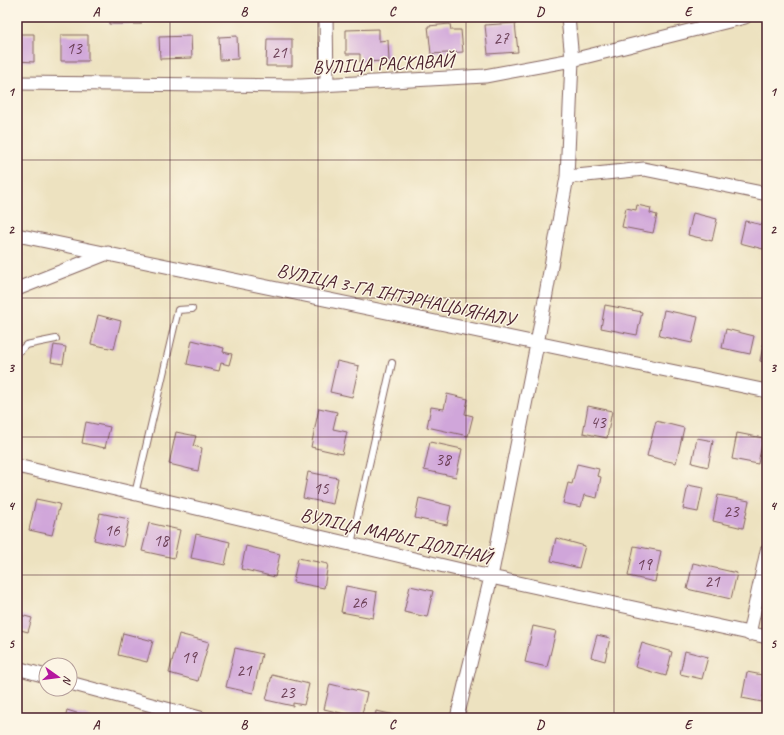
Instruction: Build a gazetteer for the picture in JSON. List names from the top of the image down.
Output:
{
  "streets": {
    "street": ["ВУЛІЦА РАСКАВАЙ", "ВУЛІЦА 3-ГА ІНТЭРНАЦЫЯНАЛУ", "ВУЛІЦА МАРЫІ ДОЛІНАЙ"]
  },
  "house_numbers": [
    "27",
    "13",
    "21",
    "43",
    "38",
    "15",
    "23",
    "16",
    "18",
    "19",
    "21",
    "26",
    "19",
    "21",
    "23"
  ],
  "north": "right",
  "grid": {
    "columns": [
      "A",
      "B",
      "C",
      "D",
      "E"
    ],
    "rows": [
      "1",
      "2",
      "3",
      "4",
      "5"
    ]
  }
}
